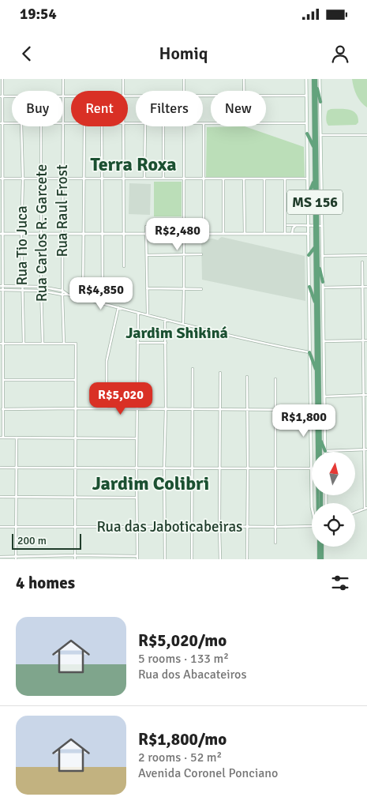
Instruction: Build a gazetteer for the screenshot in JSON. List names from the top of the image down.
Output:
{
  "streets": {
    "main road": ["MS 156"],
    "street": [
      "Rua Raul Frost",
      "Rua Carlos R. Garcete",
      "Rua Tio Juca",
      "Rua das Jaboticabeiras"
    ]
  },
  "districts": ["Terra Roxa", "Jardim Shikiná", "Jardim Colibri"],
  "scale_bar": "200 m",
  "north": "top",
  "page": {
    "status": "19:54",
    "header": "Homiq",
    "chip": [
      "Buy",
      "Rent",
      "Filters",
      "New"
    ],
    "price": [
      "R$2,480",
      "R$4,850",
      "R$5,020",
      "R$1,800"
    ],
    "scale": "200 m",
    "heading": "4 homes",
    "list": [
      {
        "name": "R$5,020/mo",
        "note": "5 rooms · 133 m² · Rua dos Abacateiros"
      },
      {
        "name": "R$1,800/mo",
        "note": "2 rooms · 52 m² · Avenida Coronel Ponciano"
      }
    ]
  }
}
